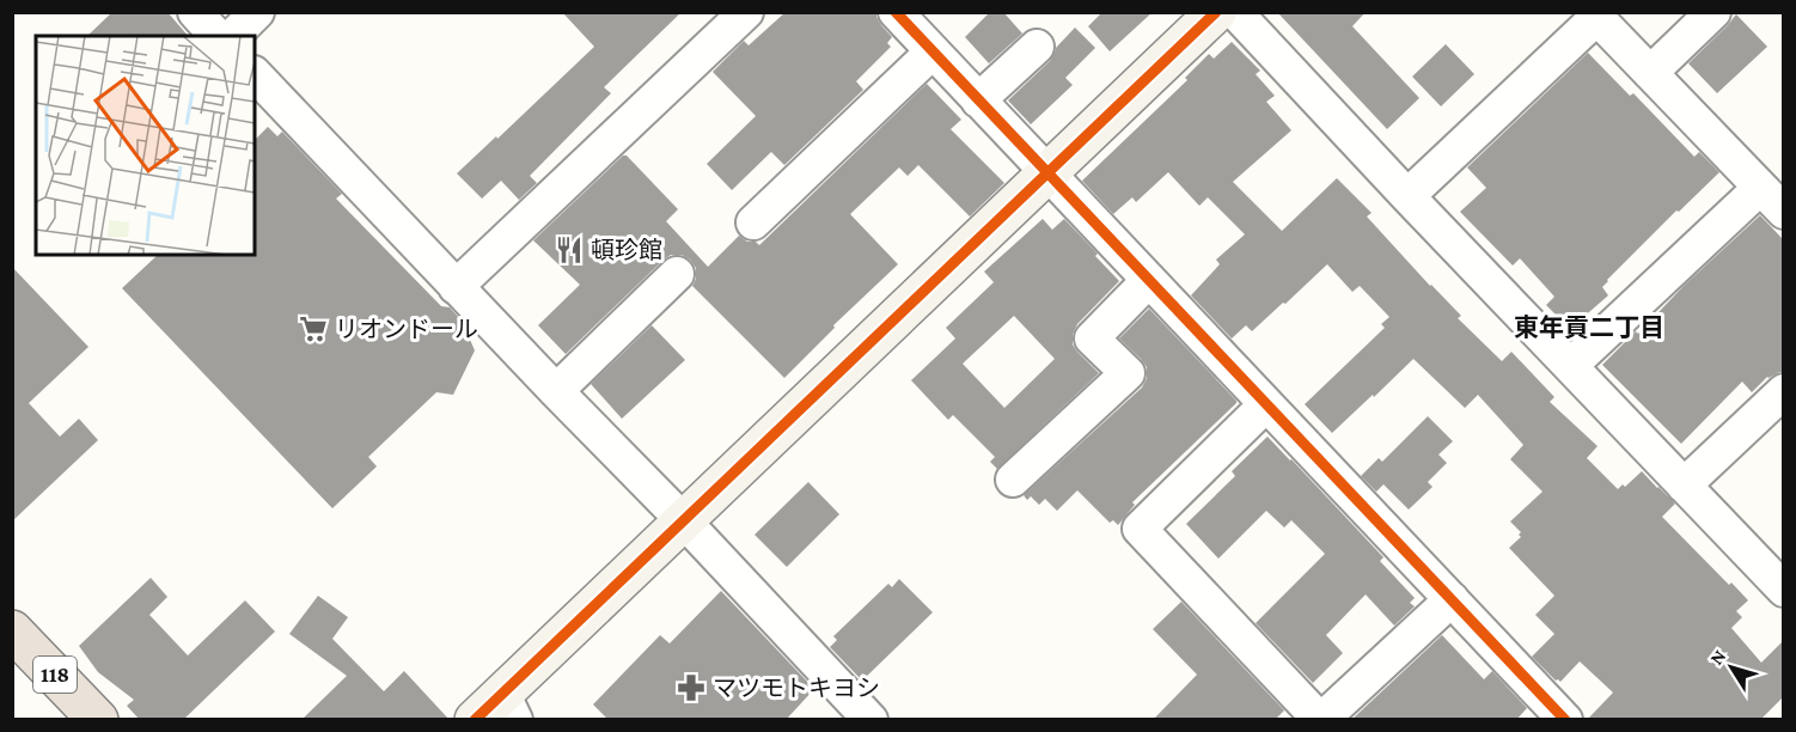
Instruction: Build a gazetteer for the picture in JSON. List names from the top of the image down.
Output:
{
  "streets": {
    "highway": ["118"]
  },
  "districts": ["東年貢二丁目"],
  "places": {
    "restaurant": ["頓珍館"],
    "supermarket": ["リオンドール"],
    "pharmacy": ["マツモトキヨシ"]
  },
  "north": "top left"
}
